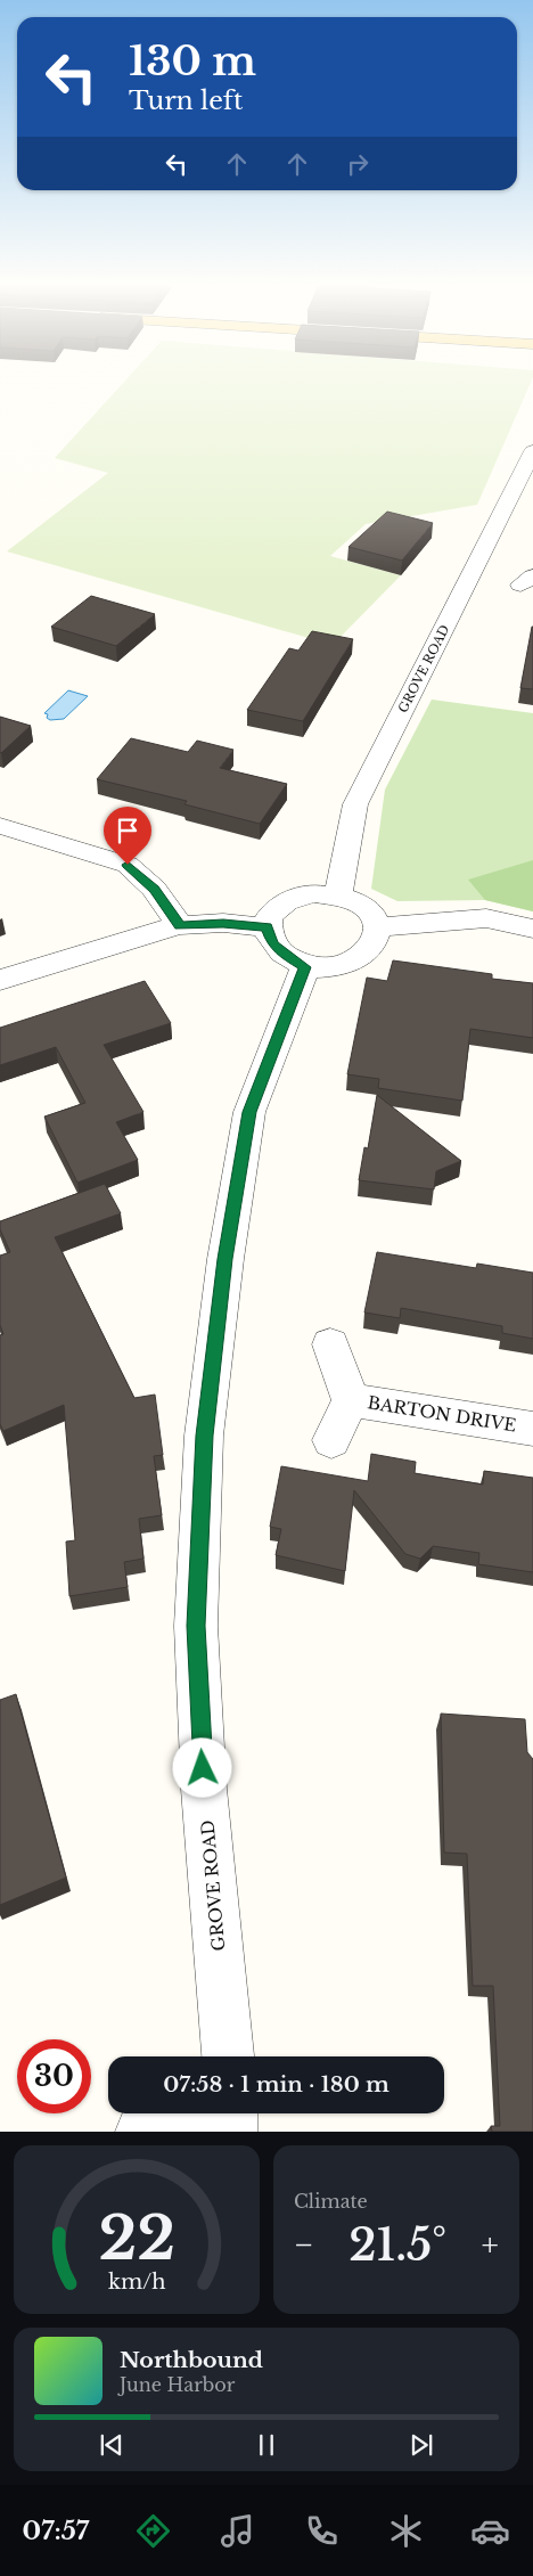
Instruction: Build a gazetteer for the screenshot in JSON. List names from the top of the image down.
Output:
{
  "streets": {
    "street": ["GROVE ROAD", "BARTON DRIVE"]
  },
  "page": {
    "turn": ["130 m", "Turn left"],
    "limit": "30",
    "trip": "07:58 · 1 min · 180 m",
    "tile": "Climate",
    "heat": ["−", "21.5°", "+"],
    "song": ["Northbound", "June Harbor"],
    "tabs": "07:57",
    "gauge": ["22", "km/h"]
  }
}
